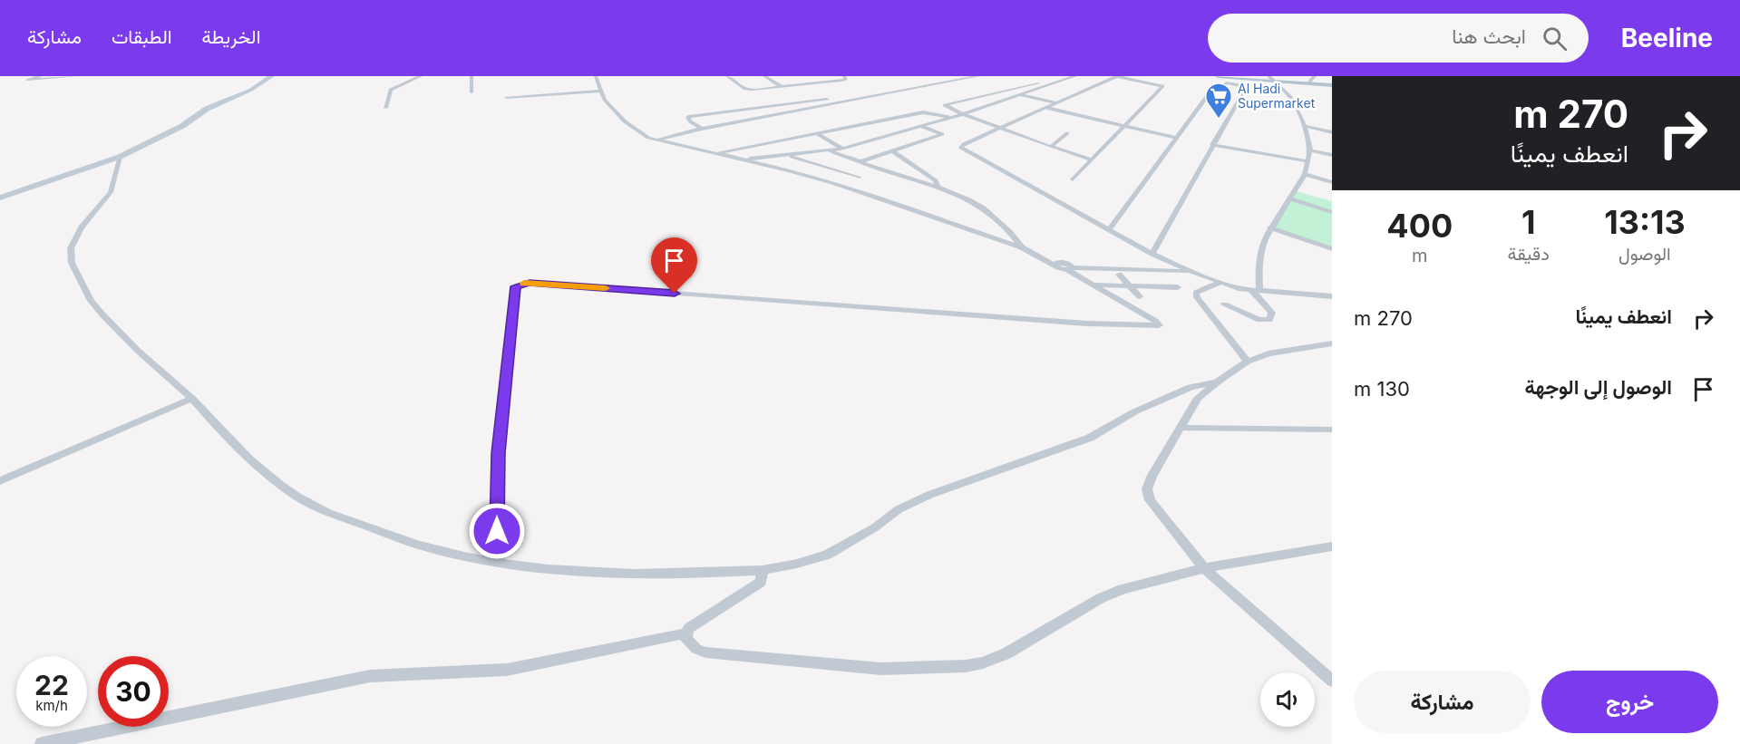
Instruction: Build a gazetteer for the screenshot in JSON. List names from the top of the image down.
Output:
{
  "places": {
    "supermarket": ["Al Hadi Supermarket"]
  },
  "page": {
    "header": "Beeline",
    "search": "ابحث هنا",
    "nav": ["الخريطة", "الطبقات", "مشاركة"],
    "turn": ["270 m", "انعطف يمينًا"],
    "eta": [
      "13:13",
      "الوصول",
      "1",
      "دقيقة",
      "400",
      "m"
    ],
    "list": [
      {
        "name": "انعطف يمينًا",
        "value": "270 m"
      },
      {
        "name": "الوصول إلى الوجهة",
        "value": "130 m"
      }
    ],
    "speed": "22 km/h",
    "limit": "30",
    "buttons": ["خروج", "مشاركة"]
  }
}
